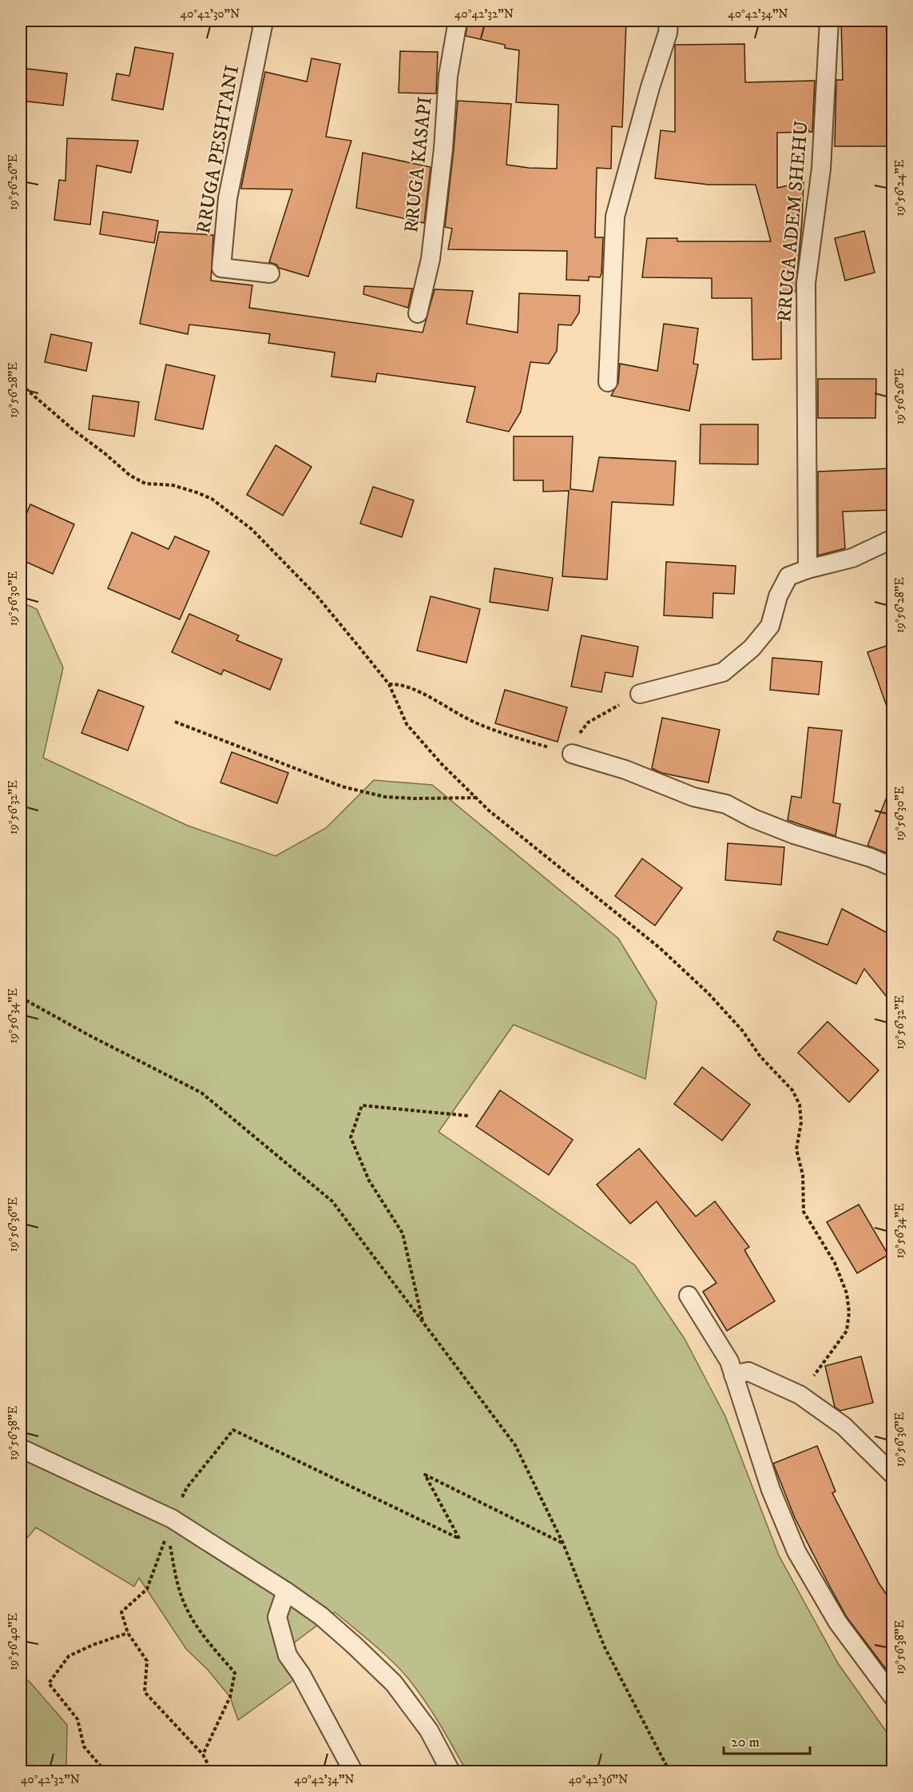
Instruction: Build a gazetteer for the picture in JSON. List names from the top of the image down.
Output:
{
  "streets": {
    "lane": ["RRUGA PESHTANI", "RRUGA KASAPI", "RRUGA ADEM SHEHU"]
  },
  "scale_bar": "20 m",
  "coordinates": [
    "40°42'30\"N",
    "40°42'32\"N",
    "40°42'34\"N",
    "19°56'26\"E",
    "19°56'24\"E",
    "19°56'28\"E",
    "19°56'30\"E",
    "19°56'32\"E",
    "19°56'34\"E",
    "19°56'36\"E",
    "19°56'38\"E",
    "19°56'40\"E",
    "40°42'36\"N"
  ]
}
